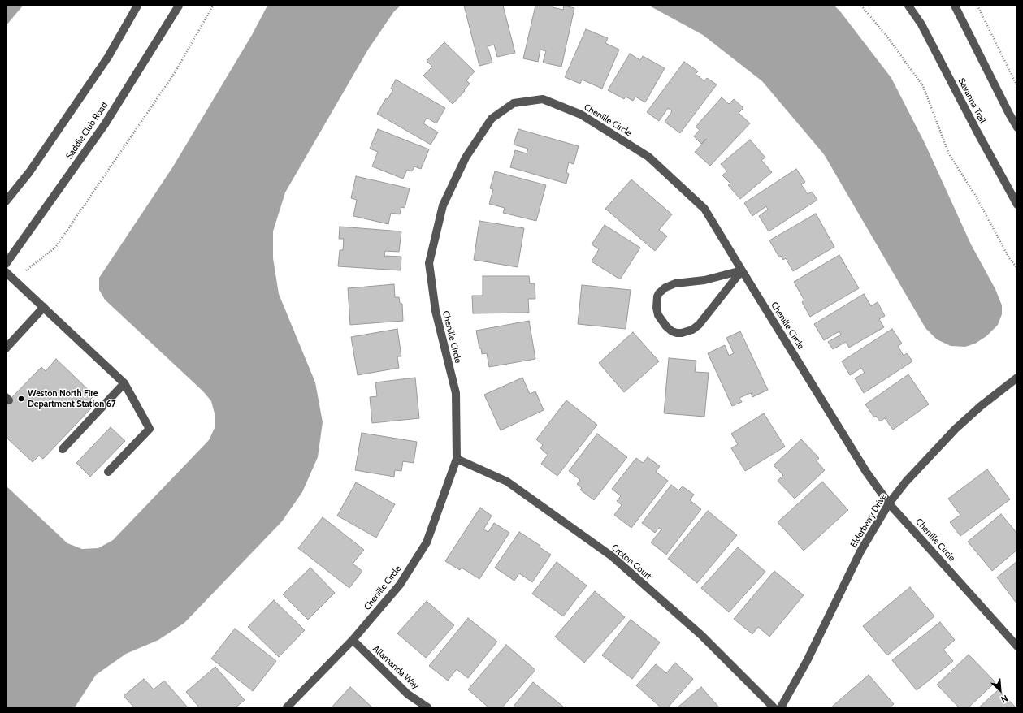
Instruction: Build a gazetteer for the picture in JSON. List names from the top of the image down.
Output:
{
  "streets": {
    "street": [
      "Savanna Trail",
      "Chenille Circle",
      "Saddle Club Road",
      "Elderberry Drive",
      "Croton Court",
      "Allamanda Way"
    ]
  },
  "crossings": [
    ["Chenille Circle", "Elderberry Drive"],
    ["Chenille Circle", "Croton Court"],
    ["Chenille Circle", "Allamanda Way"]
  ],
  "places": ["Weston North Fire Department Station 67"],
  "north": "bottom right"
}
